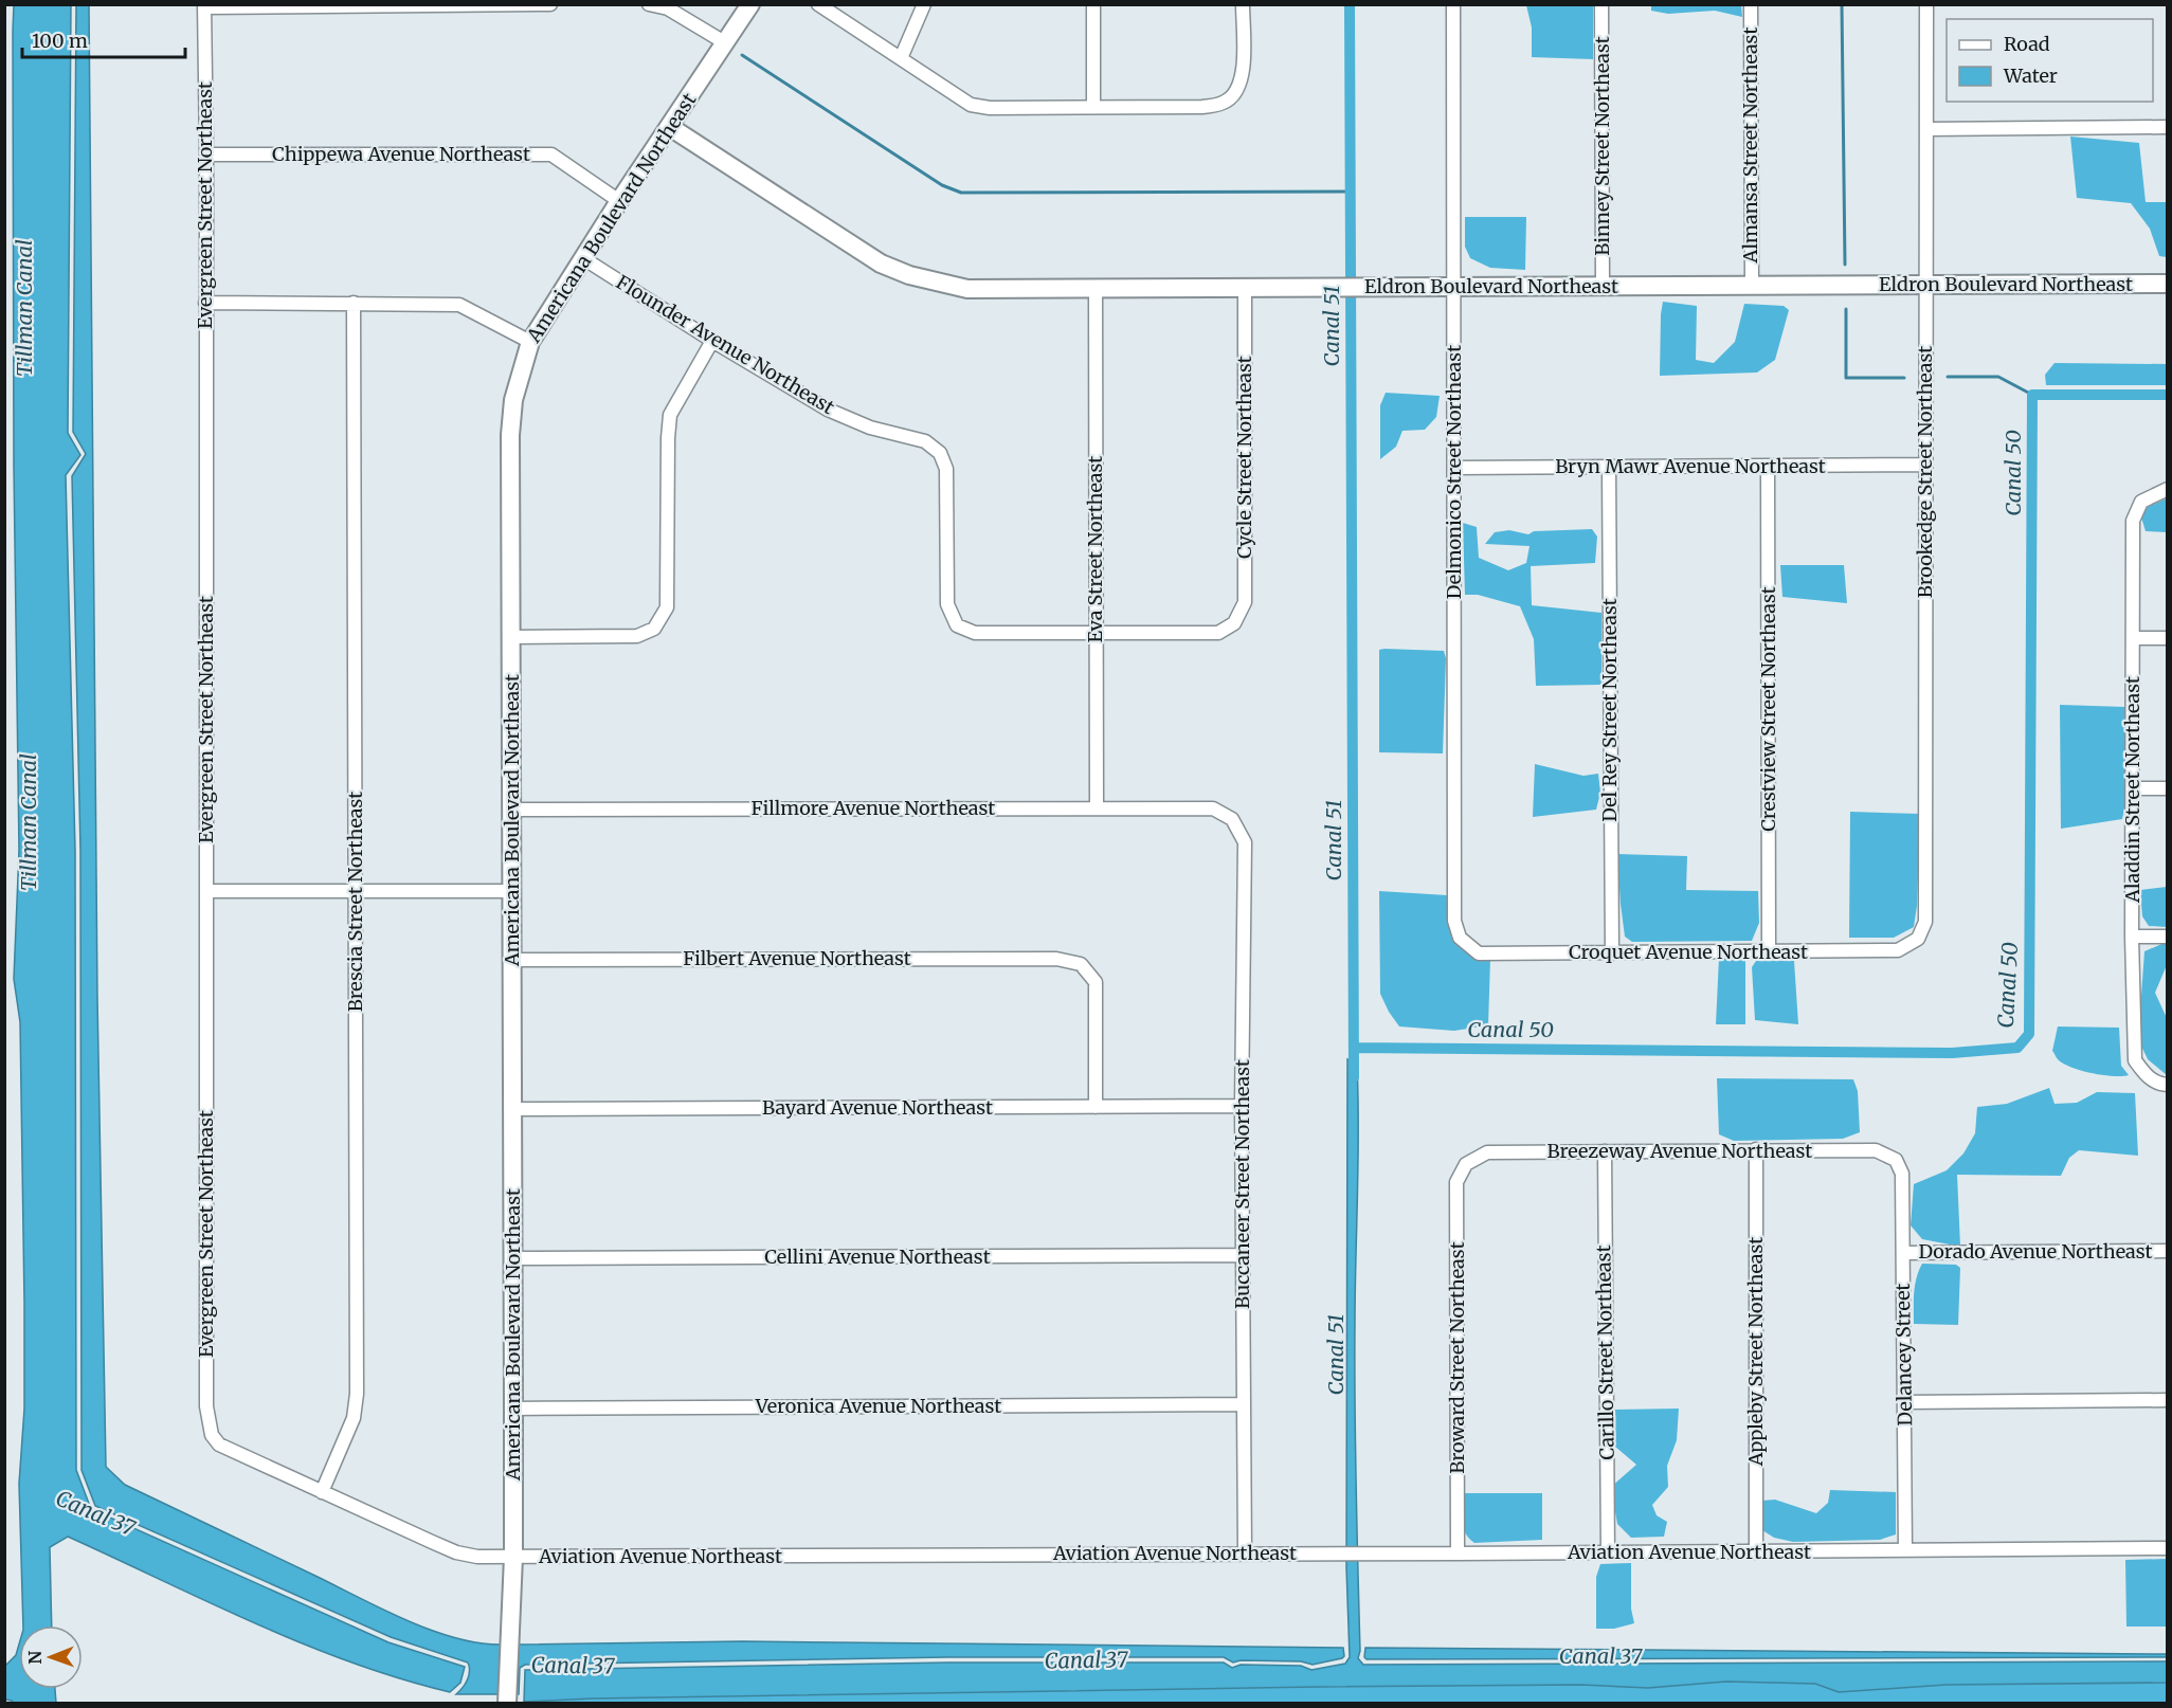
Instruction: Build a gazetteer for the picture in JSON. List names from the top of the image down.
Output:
{
  "streets": {
    "street": [
      "Almansa Street Northeast",
      "Binney Street Northeast",
      "Chippewa Avenue Northeast",
      "Evergreen Street Northeast",
      "Americana Boulevard Northeast",
      "Eldron Boulevard Northeast",
      "Flounder Avenue Northeast",
      "Cycle Street Northeast",
      "Bryn Mawr Avenue Northeast",
      "Delmonico Street Northeast",
      "Brookedge Street Northeast",
      "Eva Street Northeast",
      "Crestview Street Northeast",
      "Del Rey Street Northeast",
      "Aladdin Street Northeast",
      "Fillmore Avenue Northeast",
      "Brescia Street Northeast",
      "Croquet Avenue Northeast",
      "Filbert Avenue Northeast",
      "Bayard Avenue Northeast",
      "Breezeway Avenue Northeast",
      "Buccaneer Street Northeast",
      "Dorado Avenue Northeast",
      "Cellini Avenue Northeast",
      "Appleby Street Northeast",
      "Carillo Street Northeast",
      "Delancey Street",
      "Broward Street Northeast",
      "Veronica Avenue Northeast",
      "Aviation Avenue Northeast"
    ]
  },
  "crossings": [
    ["Almansa Street Northeast", "Eldron Boulevard Northeast"],
    ["Binney Street Northeast", "Eldron Boulevard Northeast"],
    ["Chippewa Avenue Northeast", "Evergreen Street Northeast"],
    ["Chippewa Avenue Northeast", "Americana Boulevard Northeast"],
    ["Evergreen Street Northeast", "Aviation Avenue Northeast"],
    ["Americana Boulevard Northeast", "Eldron Boulevard Northeast"],
    ["Americana Boulevard Northeast", "Flounder Avenue Northeast"],
    ["Americana Boulevard Northeast", "Fillmore Avenue Northeast"],
    ["Americana Boulevard Northeast", "Filbert Avenue Northeast"],
    ["Americana Boulevard Northeast", "Bayard Avenue Northeast"],
    ["Americana Boulevard Northeast", "Cellini Avenue Northeast"],
    ["Americana Boulevard Northeast", "Veronica Avenue Northeast"],
    ["Americana Boulevard Northeast", "Aviation Avenue Northeast"],
    ["Eldron Boulevard Northeast", "Cycle Street Northeast"],
    ["Eldron Boulevard Northeast", "Delmonico Street Northeast"],
    ["Eldron Boulevard Northeast", "Brookedge Street Northeast"],
    ["Eldron Boulevard Northeast", "Eva Street Northeast"],
    ["Flounder Avenue Northeast", "Cycle Street Northeast"],
    ["Flounder Avenue Northeast", "Eva Street Northeast"],
    ["Cycle Street Northeast", "Eva Street Northeast"],
    ["Bryn Mawr Avenue Northeast", "Delmonico Street Northeast"],
    ["Bryn Mawr Avenue Northeast", "Brookedge Street Northeast"],
    ["Bryn Mawr Avenue Northeast", "Crestview Street Northeast"],
    ["Bryn Mawr Avenue Northeast", "Del Rey Street Northeast"],
    ["Delmonico Street Northeast", "Croquet Avenue Northeast"],
    ["Brookedge Street Northeast", "Croquet Avenue Northeast"],
    ["Eva Street Northeast", "Fillmore Avenue Northeast"],
    ["Crestview Street Northeast", "Croquet Avenue Northeast"],
    ["Del Rey Street Northeast", "Croquet Avenue Northeast"],
    ["Fillmore Avenue Northeast", "Buccaneer Street Northeast"],
    ["Brescia Street Northeast", "Aviation Avenue Northeast"],
    ["Filbert Avenue Northeast", "Bayard Avenue Northeast"],
    ["Bayard Avenue Northeast", "Buccaneer Street Northeast"],
    ["Breezeway Avenue Northeast", "Appleby Street Northeast"],
    ["Breezeway Avenue Northeast", "Carillo Street Northeast"],
    ["Breezeway Avenue Northeast", "Delancey Street"],
    ["Breezeway Avenue Northeast", "Broward Street Northeast"],
    ["Buccaneer Street Northeast", "Cellini Avenue Northeast"],
    ["Buccaneer Street Northeast", "Veronica Avenue Northeast"],
    ["Buccaneer Street Northeast", "Aviation Avenue Northeast"],
    ["Dorado Avenue Northeast", "Delancey Street"],
    ["Appleby Street Northeast", "Aviation Avenue Northeast"],
    ["Carillo Street Northeast", "Aviation Avenue Northeast"],
    ["Delancey Street", "Aviation Avenue Northeast"],
    ["Broward Street Northeast", "Aviation Avenue Northeast"]
  ],
  "water": [
    "Tillman Canal",
    "Canal 51",
    "Canal 50",
    "Canal 37"
  ],
  "legend": ["Road", "Water"],
  "scale_bar": "100 m",
  "north": "left"
}
